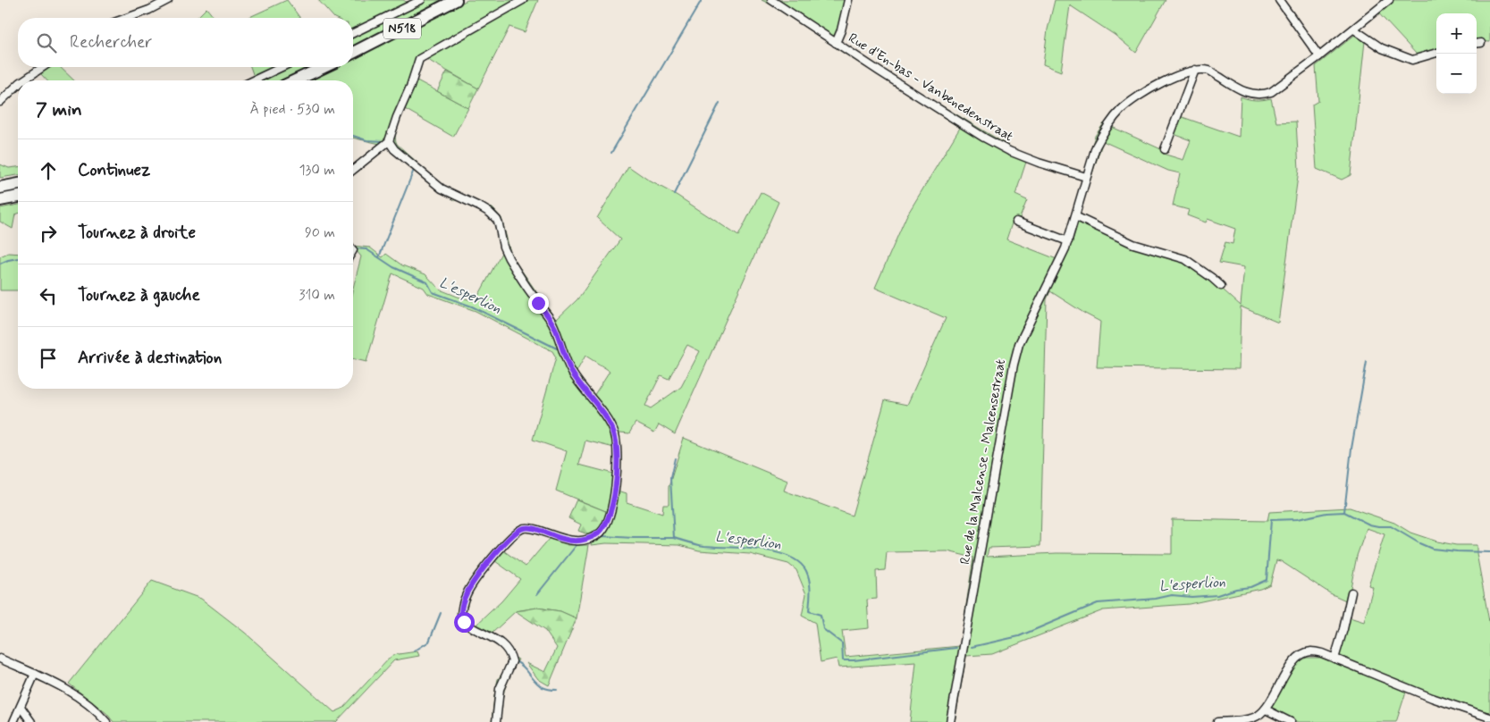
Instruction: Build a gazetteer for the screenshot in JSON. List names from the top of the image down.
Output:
{
  "streets": {
    "highway": ["N518"],
    "street": ["Rue d'En-bas - Vanbenedenstraat", "Rue de la Malcense - Malcensestraat"]
  },
  "crossings": [
    ["Rue d'En-bas - Vanbenedenstraat", "Rue de la Malcense - Malcensestraat"]
  ],
  "water": ["L'esperlion"],
  "page": {
    "map_buttons": ["+", "−"],
    "search": "Rechercher",
    "heading": ["7 min", "À pied · 530 m"],
    "list": [
      ["Continuez", "130 m"],
      ["Tournez à droite", "90 m"],
      ["Tournez à gauche", "310 m"],
      "Arrivée à destination"
    ]
  }
}
